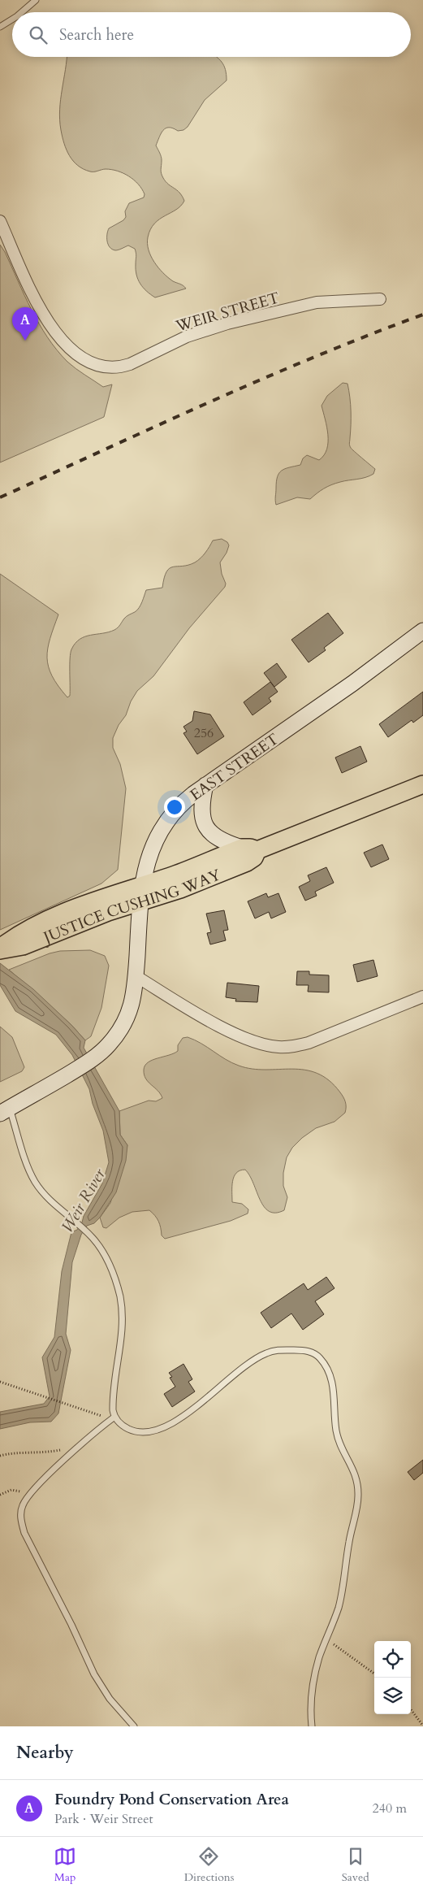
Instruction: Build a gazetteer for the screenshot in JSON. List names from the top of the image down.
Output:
{
  "streets": {
    "main road": ["EAST STREET", "JUSTICE CUSHING WAY"],
    "street": ["WEIR STREET"]
  },
  "crossings": [
    ["EAST STREET", "JUSTICE CUSHING WAY"]
  ],
  "water": ["Weir River"],
  "house_numbers": ["256"],
  "page": {
    "search": "Search here",
    "pins": "A",
    "heading": "Nearby",
    "list": [
      {
        "mark": "A",
        "name": "Foundry Pond Conservation Area",
        "note": "Park · Weir Street",
        "value": "240 m"
      }
    ],
    "nav": ["Map", "Directions", "Saved"]
  }
}
